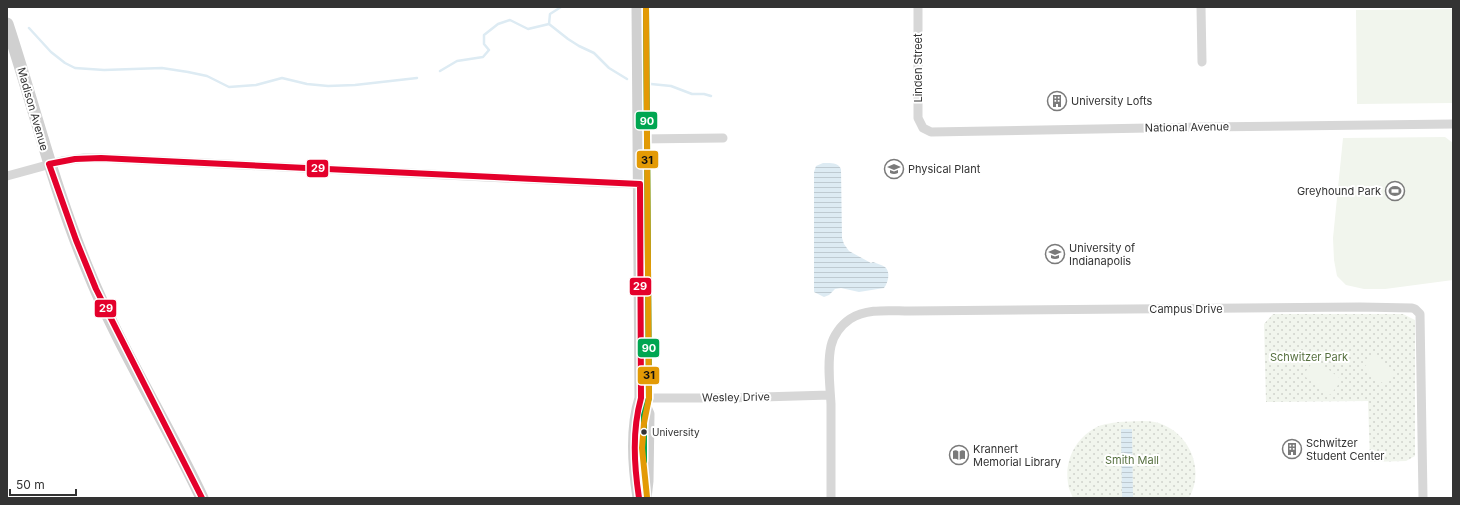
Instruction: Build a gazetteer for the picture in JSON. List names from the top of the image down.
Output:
{
  "streets": {
    "main road": ["Madison Avenue"],
    "street": [
      "Linden Street",
      "National Avenue",
      "Campus Drive",
      "Wesley Drive"
    ]
  },
  "crossings": [
    ["Linden Street", "National Avenue"],
    ["Campus Drive", "Wesley Drive"]
  ],
  "parks": ["Schwitzer Park", "Smith Mall"],
  "places": {
    "building": ["University Lofts", "Schwitzer Student Center"],
    "school or university": ["Physical Plant", "University of Indianapolis"],
    "sports": ["Greyhound Park"],
    "other": ["University"],
    "library": ["Krannert Memorial Library"]
  },
  "lines": ["transit line 90", "transit line 31", "transit line 29"],
  "scale_bar": "50 m"
}
